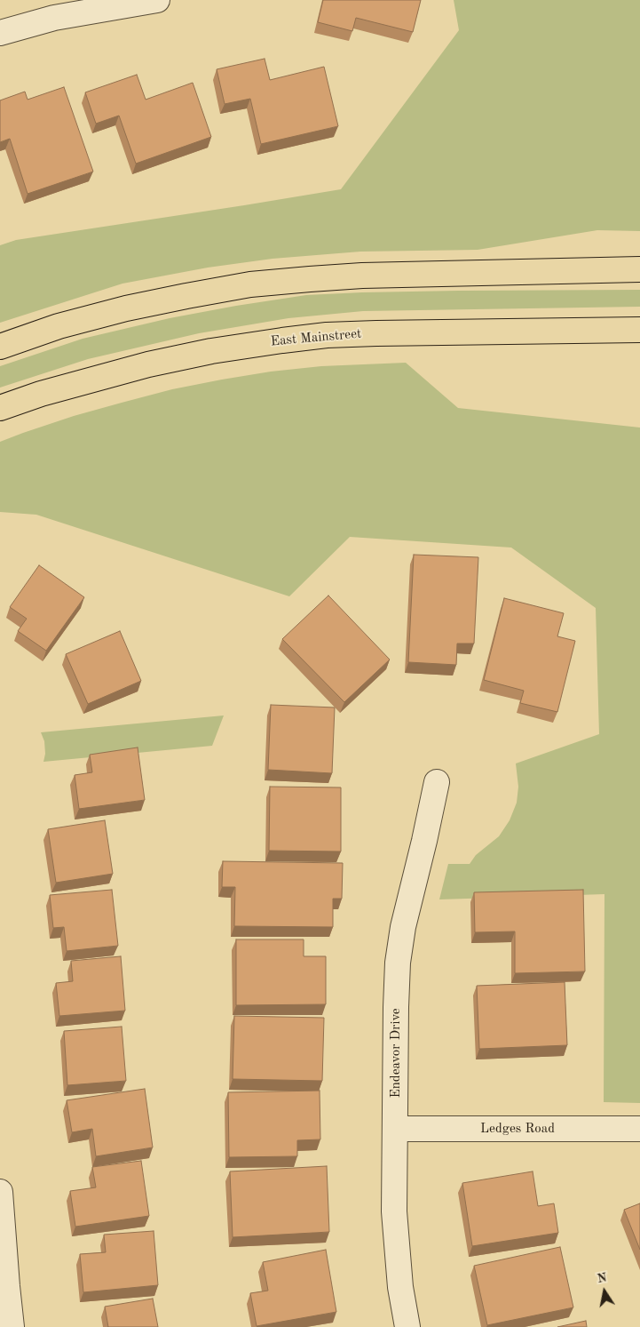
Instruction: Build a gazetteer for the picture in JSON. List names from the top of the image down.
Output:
{
  "streets": {
    "main road": ["East Mainstreet"],
    "street": ["Endeavor Drive", "Ledges Road"]
  },
  "crossings": [
    ["Endeavor Drive", "Ledges Road"]
  ],
  "north": "top"
}
